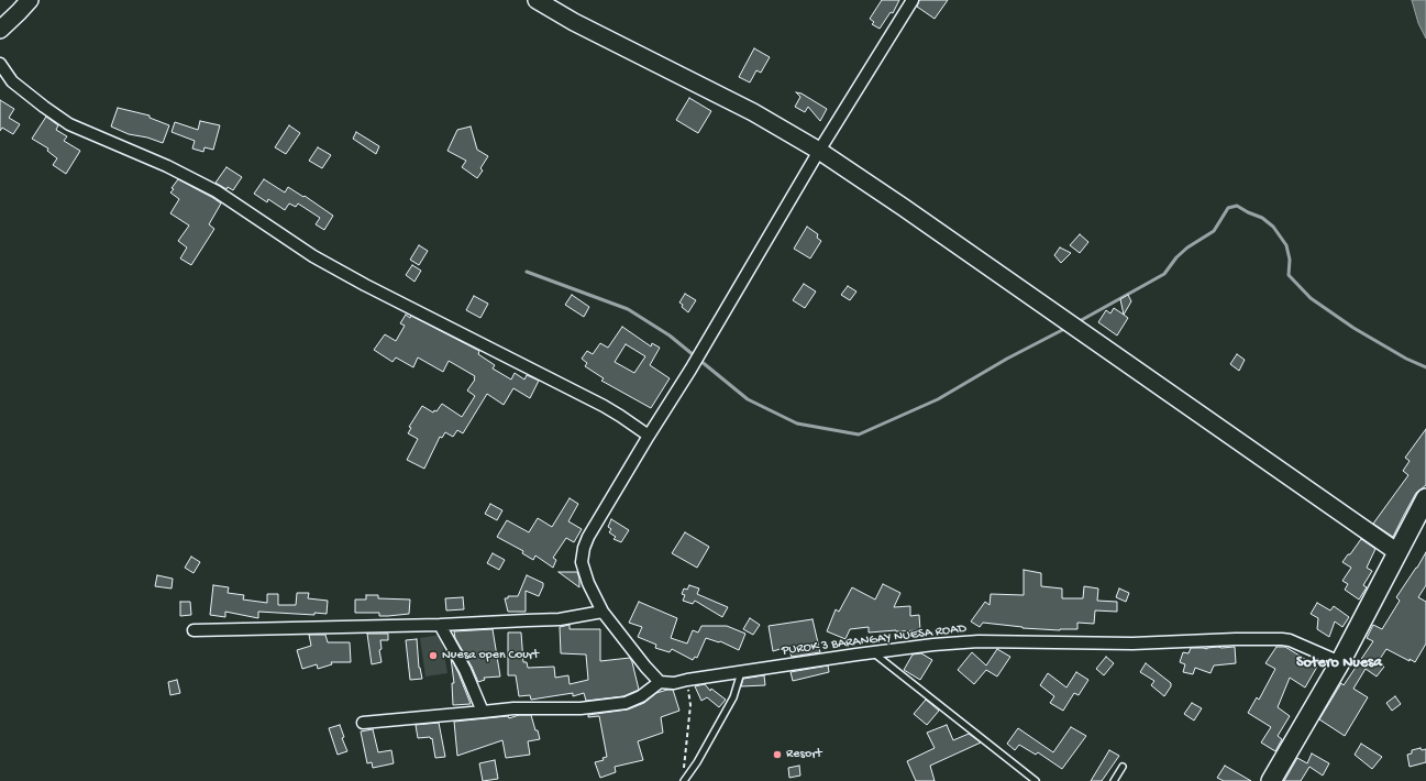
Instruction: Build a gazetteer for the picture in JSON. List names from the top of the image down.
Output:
{
  "streets": {
    "street": ["PUROK 3 BARANGAY NUESA ROAD"]
  },
  "districts": ["Sotero Nuesa"],
  "places": ["Nuesa open Court", "Resort"]
}
